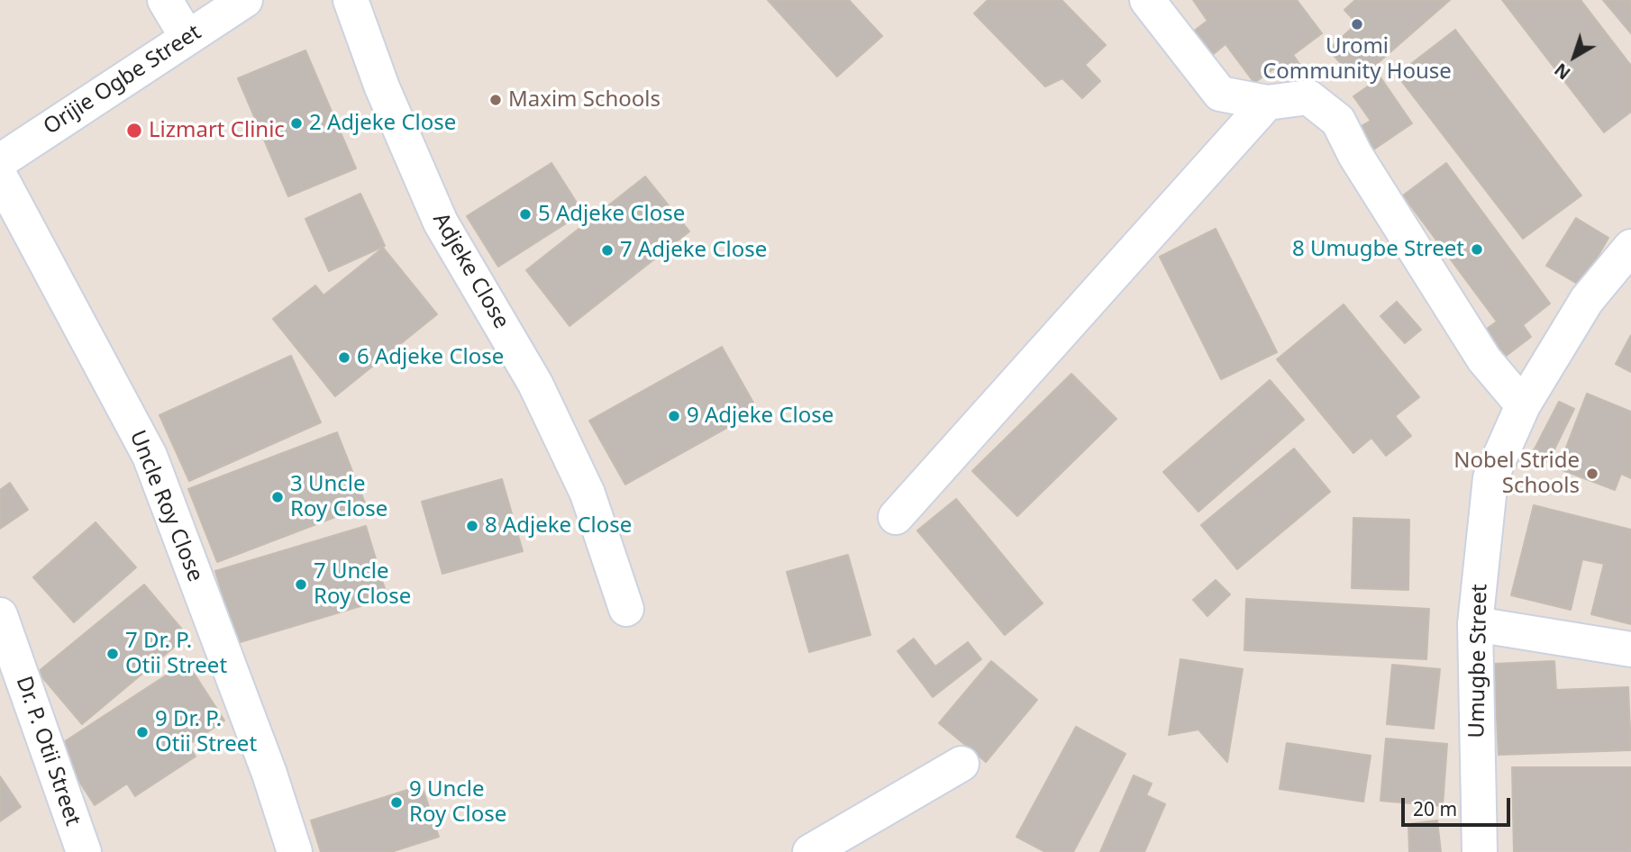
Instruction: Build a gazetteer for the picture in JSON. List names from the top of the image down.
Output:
{
  "streets": {
    "street": [
      "Orijie Ogbe Street",
      "Adjeke Close",
      "Uncle Roy Close",
      "Umugbe Street",
      "Dr. P. Otii Street"
    ]
  },
  "places": [
    "Uromi Community House",
    "Maxim Schools",
    "2 Adjeke Close",
    "Lizmart Clinic",
    "5 Adjeke Close",
    "8 Umugbe Street",
    "7 Adjeke Close",
    "6 Adjeke Close",
    "9 Adjeke Close",
    "Nobel Stride Schools",
    "3 Uncle Roy Close",
    "8 Adjeke Close",
    "7 Uncle Roy Close",
    "7 Dr. P. Otii Street",
    "9 Dr. P. Otii Street",
    "9 Uncle Roy Close"
  ],
  "scale_bar": "20 m",
  "north": "bottom left"
}
